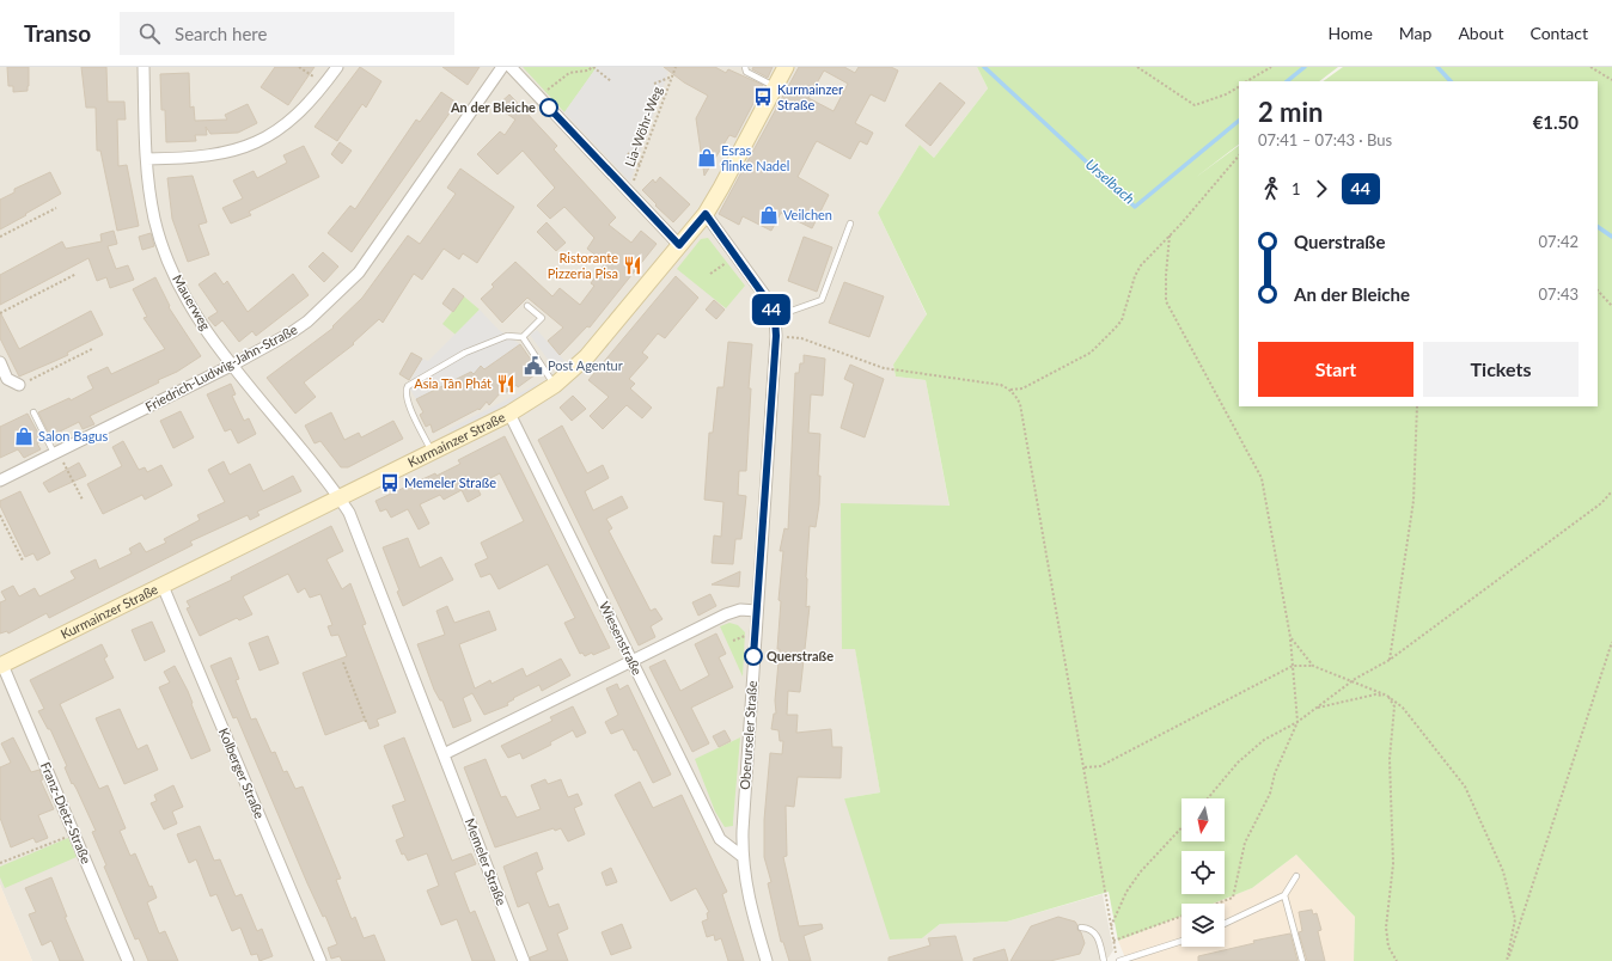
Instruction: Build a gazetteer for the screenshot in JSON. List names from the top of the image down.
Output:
{
  "streets": {
    "main road": ["Kurmainzer Straße"],
    "street": [
      "Mauerweg",
      "Friedrich-Ludwig-Jahn-Straße",
      "Wiesenstraße",
      "Oberurseler Straße",
      "Kolberger Straße",
      "Franz-Dietz-Straße",
      "Memeler Straße"
    ],
    "path": ["Lia-Wöhr-Weg"]
  },
  "crossings": [
    ["Mauerweg", "Friedrich-Ludwig-Jahn-Straße"],
    ["Mauerweg", "Kurmainzer Straße"],
    ["Mauerweg", "Memeler Straße"],
    ["Kurmainzer Straße", "Wiesenstraße"],
    ["Kurmainzer Straße", "Oberurseler Straße"],
    ["Kurmainzer Straße", "Kolberger Straße"],
    ["Kurmainzer Straße", "Franz-Dietz-Straße"],
    ["Kurmainzer Straße", "Memeler Straße"],
    ["Wiesenstraße", "Oberurseler Straße"]
  ],
  "water": ["Urselbach"],
  "places": {
    "bus stop": ["Kurmainzer Straße", "Memeler Straße"],
    "other": ["An der Bleiche", "Querstraße"],
    "shop": ["Esras flinke Nadel", "Veilchen", "Salon Bagus"],
    "restaurant": ["Ristorante Pizzeria Pisa", "Asia Tân Phát"],
    "public building": ["Post Agentur"]
  },
  "lines": ["bus line 44"],
  "north": "bottom",
  "page": {
    "header": "Transo",
    "search": "Search here",
    "nav": [
      "Home",
      "Map",
      "About",
      "Contact"
    ],
    "on_map": "44",
    "heading": ["2 min", "07:41 – 07:43 · Bus", "€1.50"],
    "legs": ["1", "44"],
    "list": [
      {
        "name": "Querstraße",
        "value": "07:42"
      },
      {
        "name": "An der Bleiche",
        "value": "07:43"
      }
    ],
    "buttons": ["Start", "Tickets"]
  }
}
